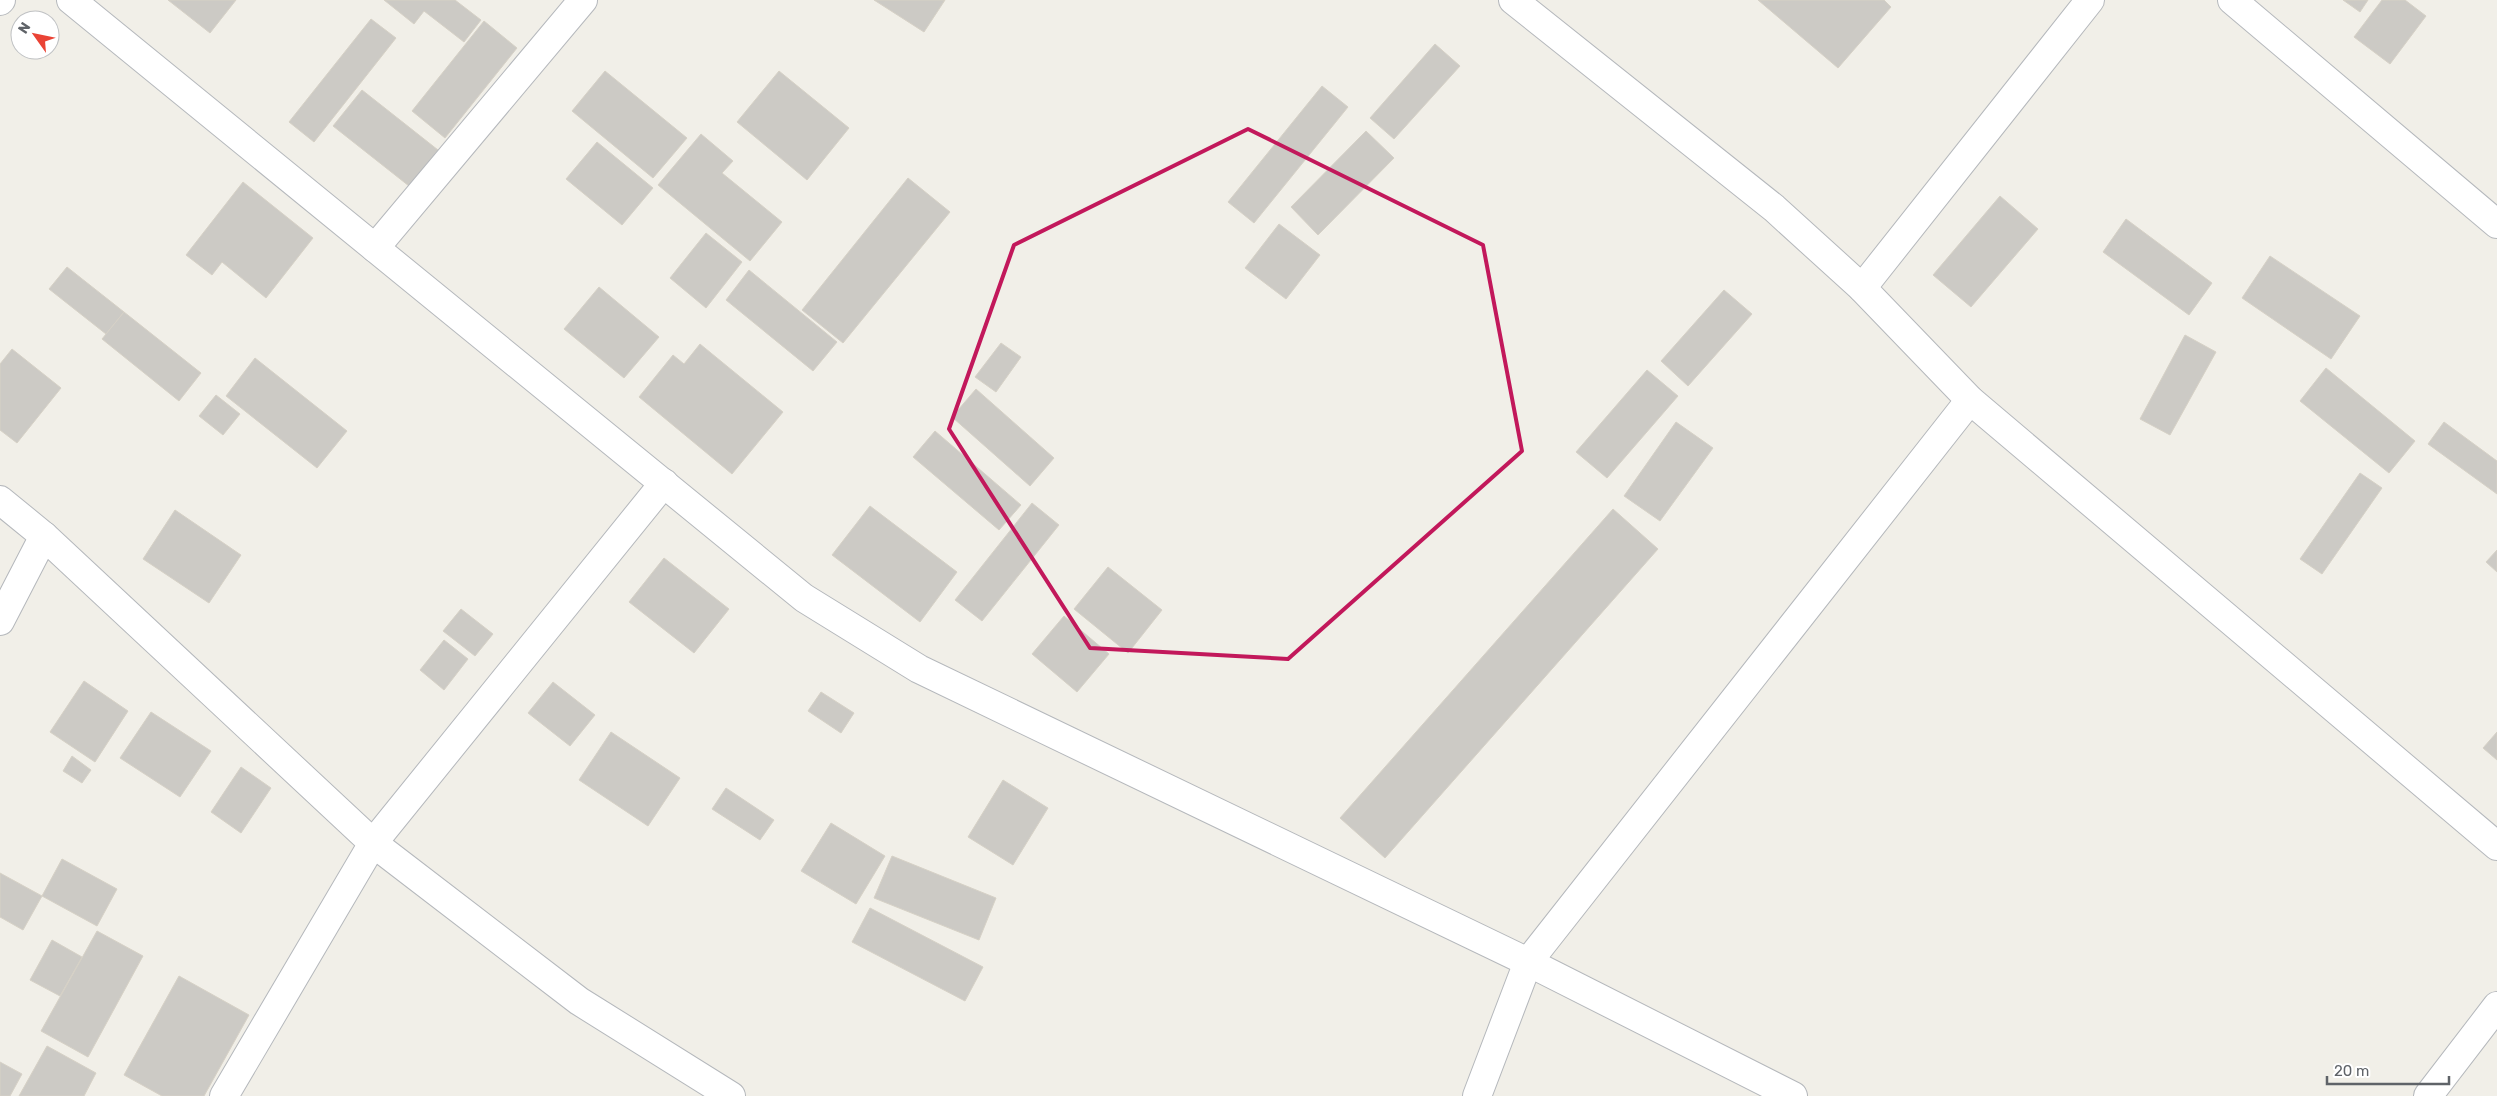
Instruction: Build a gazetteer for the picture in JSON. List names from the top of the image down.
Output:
{
  "scale_bar": "20 m",
  "north": "top left"
}
